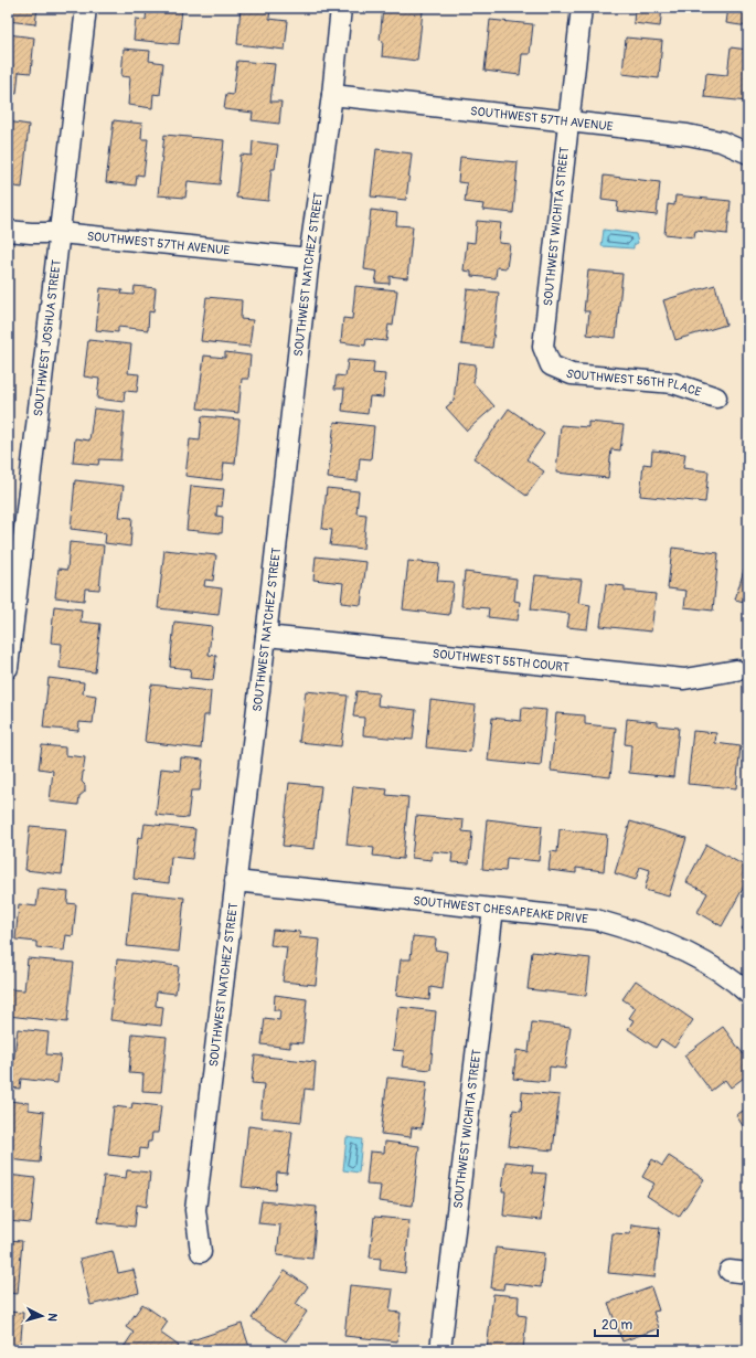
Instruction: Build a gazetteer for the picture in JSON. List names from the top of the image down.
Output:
{
  "streets": {
    "street": [
      "SOUTHWEST 57TH AVENUE",
      "SOUTHWEST WICHITA STREET",
      "SOUTHWEST NATCHEZ STREET",
      "SOUTHWEST JOSHUA STREET",
      "SOUTHWEST 56TH PLACE",
      "SOUTHWEST 55TH COURT",
      "SOUTHWEST CHESAPEAKE DRIVE"
    ]
  },
  "crossings": [
    ["SOUTHWEST 57TH AVENUE", "SOUTHWEST WICHITA STREET"],
    ["SOUTHWEST 57TH AVENUE", "SOUTHWEST NATCHEZ STREET"],
    ["SOUTHWEST 57TH AVENUE", "SOUTHWEST JOSHUA STREET"],
    ["SOUTHWEST WICHITA STREET", "SOUTHWEST 56TH PLACE"],
    ["SOUTHWEST WICHITA STREET", "SOUTHWEST CHESAPEAKE DRIVE"],
    ["SOUTHWEST NATCHEZ STREET", "SOUTHWEST 55TH COURT"],
    ["SOUTHWEST NATCHEZ STREET", "SOUTHWEST CHESAPEAKE DRIVE"]
  ],
  "scale_bar": "20 m",
  "north": "right"
}
